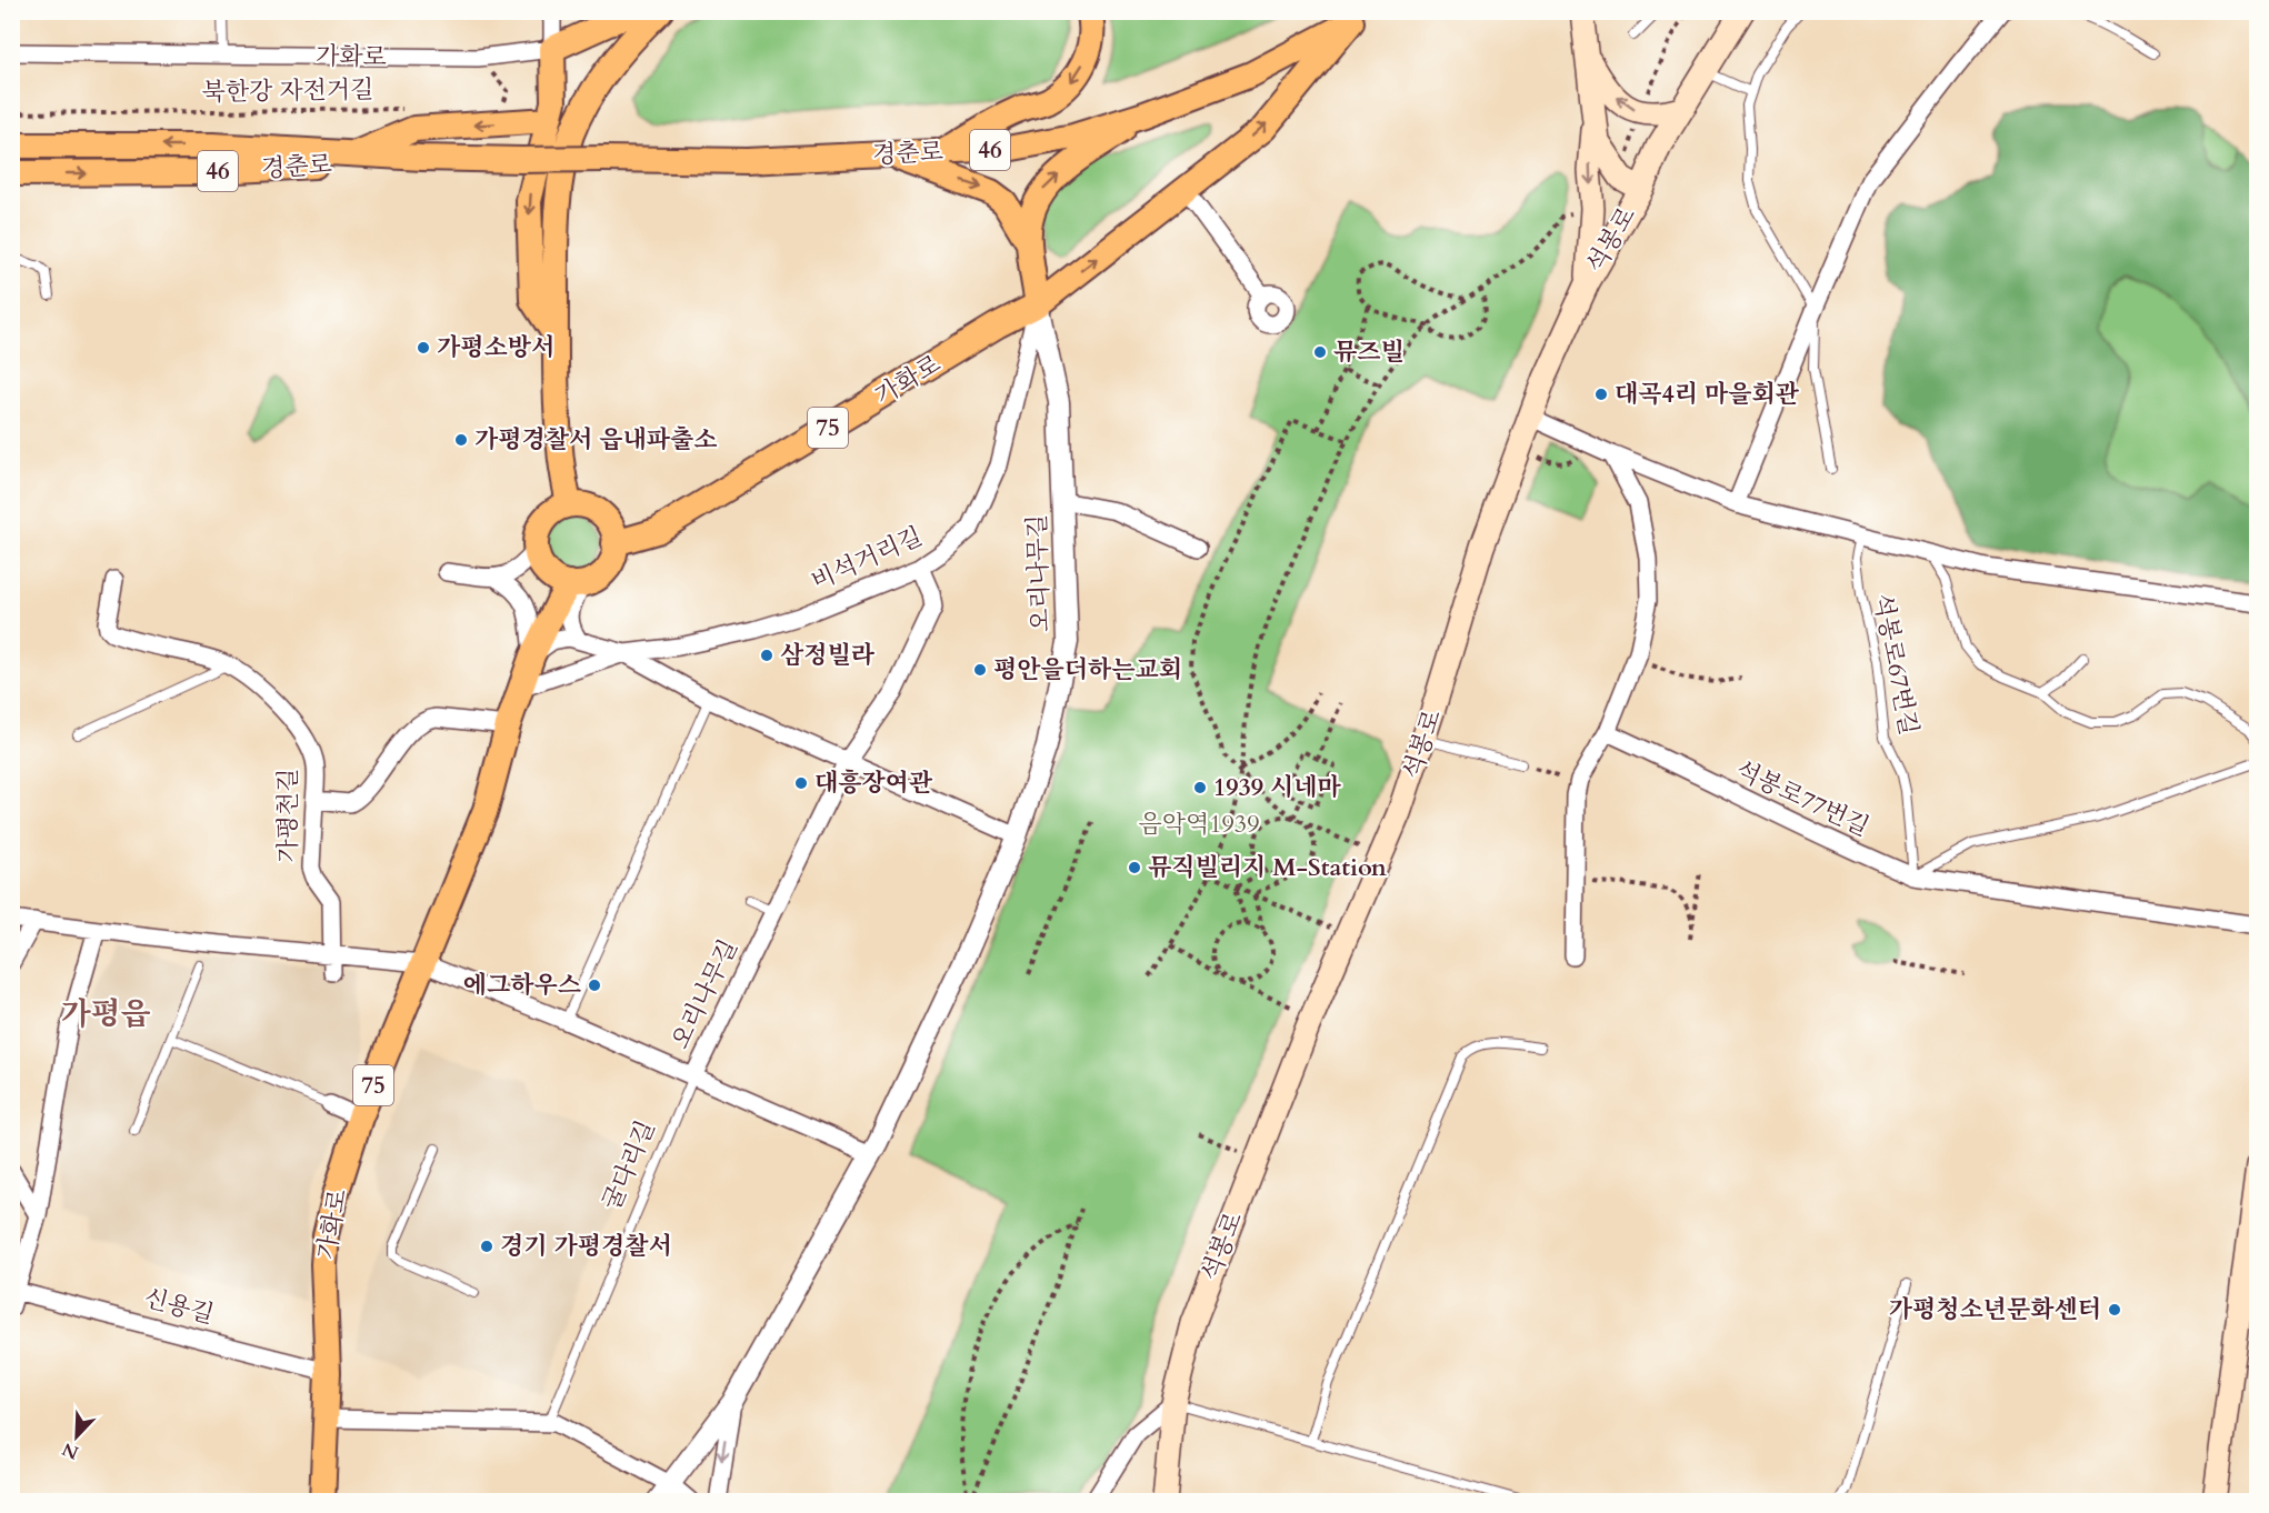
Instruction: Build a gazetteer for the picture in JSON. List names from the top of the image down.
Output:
{
  "streets": {
    "main road": [
      "가화로",
      "46",
      "경춘로",
      "석봉로",
      "75"
    ],
    "street": [
      "비석거리길",
      "오리나무길",
      "석봉로77번길",
      "가평천길",
      "신용길"
    ],
    "lane": ["석봉로67번길", "굴다리길"],
    "path": ["북한강 자전거길"]
  },
  "crossings": [
    ["가화로", "경춘로"],
    ["가화로", "비석거리길"],
    ["가화로", "오리나무길"],
    ["가화로", "신용길"],
    ["비석거리길", "오리나무길"],
    ["오리나무길", "굴다리길"],
    ["석봉로67번길", "석봉로77번길"]
  ],
  "districts": ["가평읍"],
  "parks": ["음악역1939"],
  "places": [
    "가평소방서",
    "뮤즈빌",
    "대곡4리 마을회관",
    "가평경찰서 읍내파출소",
    "삼정빌라",
    "평안을더하는교회",
    "대흥장여관",
    "1939 시네마",
    "뮤직빌리지 M-Station",
    "에그하우스",
    "경기 가평경찰서",
    "가평청소년문화센터"
  ],
  "north": "bottom left"
}
